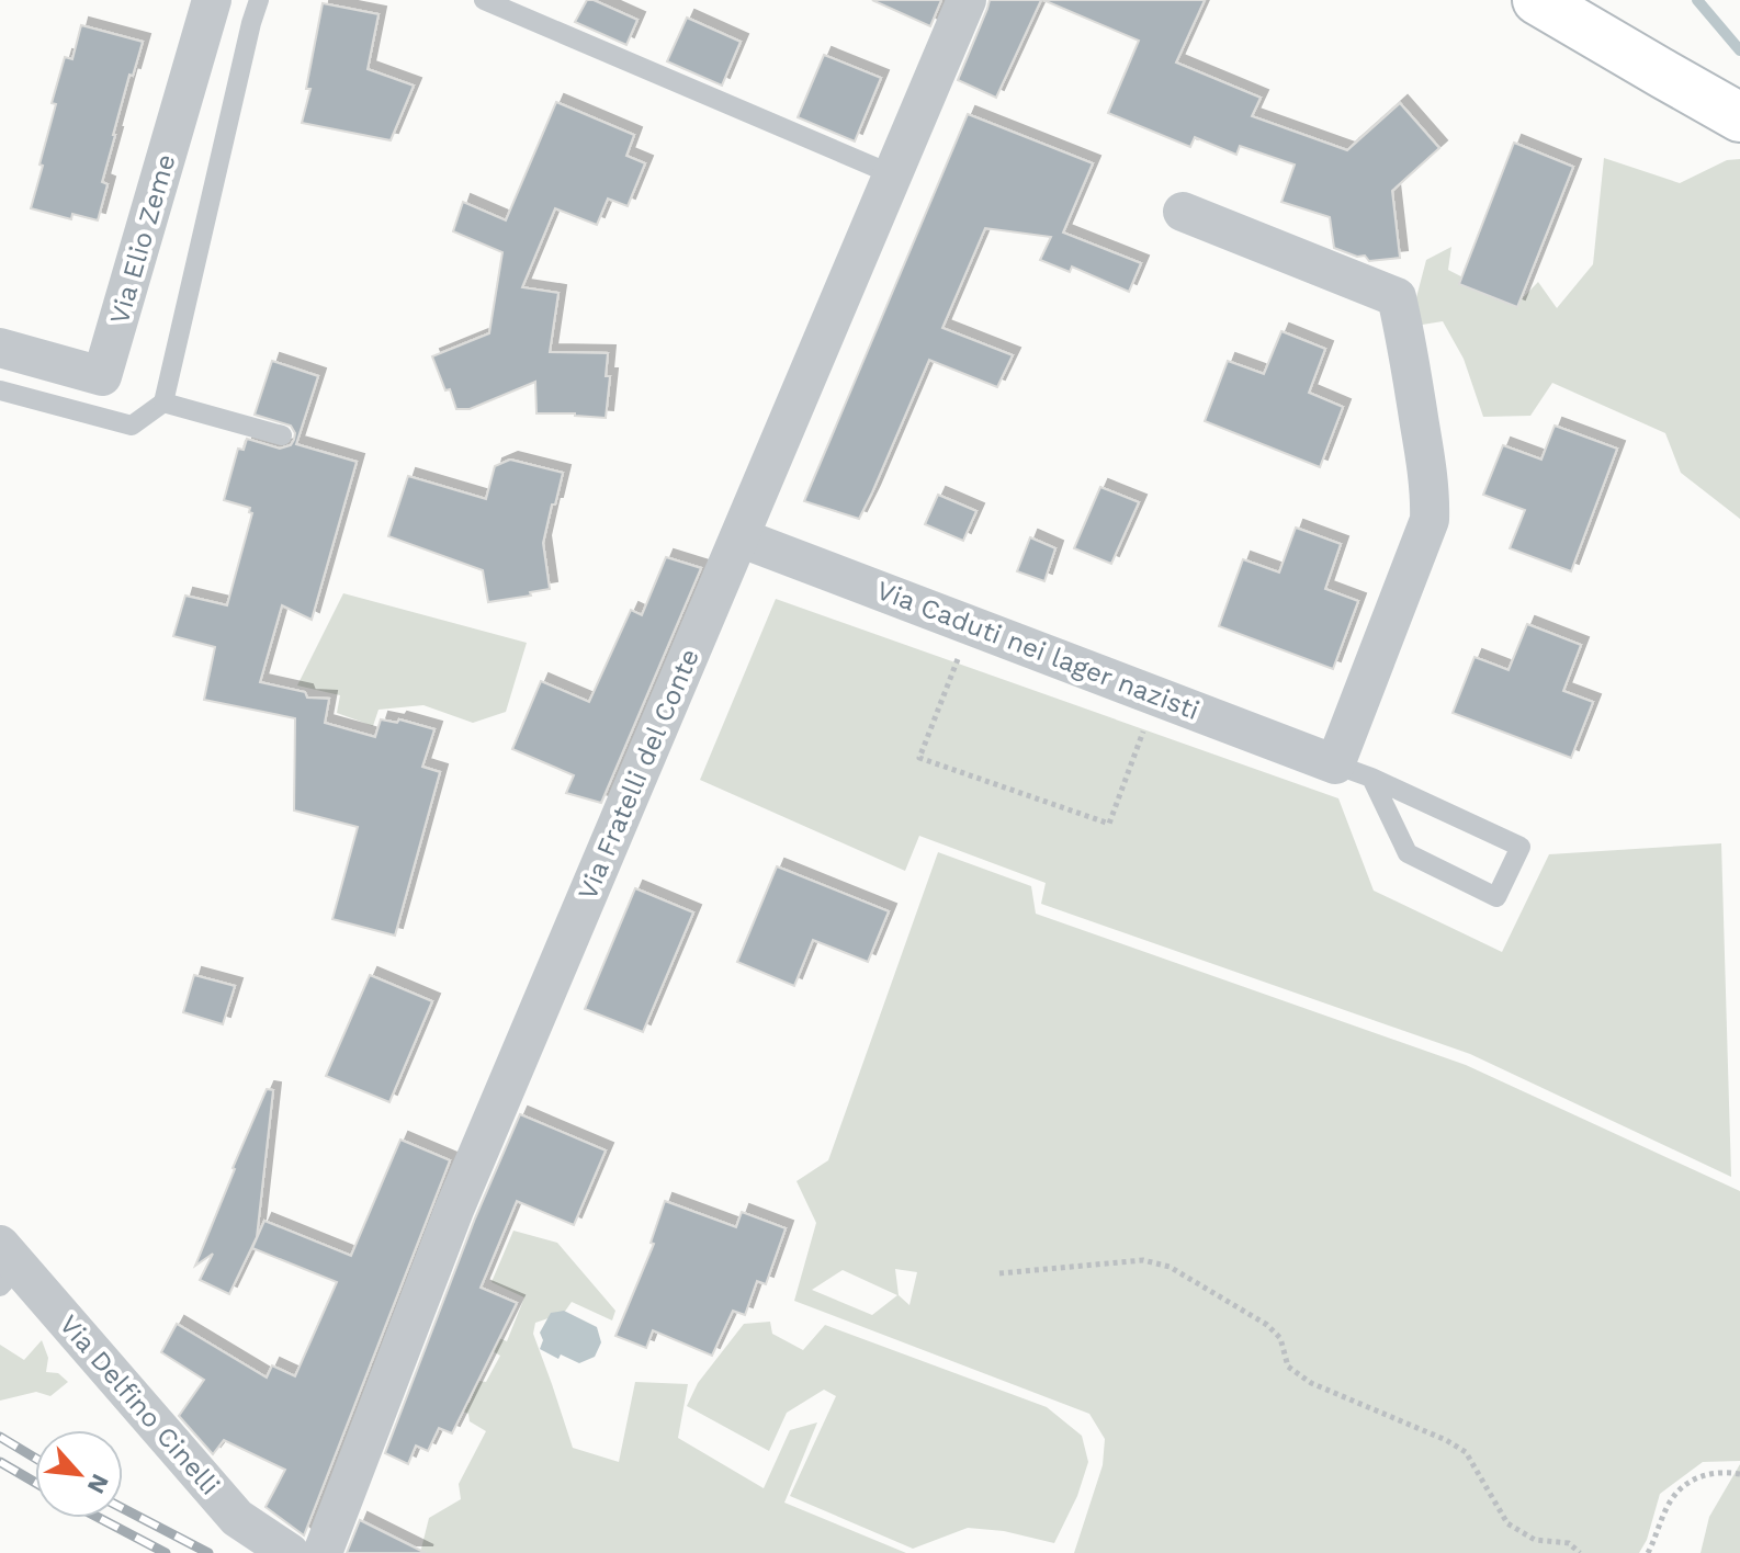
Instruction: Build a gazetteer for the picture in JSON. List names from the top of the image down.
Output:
{
  "streets": {
    "street": [
      "Via Elio Zeme",
      "Via Caduti nei lager nazisti",
      "Via Fratelli del Conte",
      "Via Delfino Cinelli"
    ]
  },
  "crossings": [
    ["Via Caduti nei lager nazisti", "Via Fratelli del Conte"]
  ],
  "north": "bottom right"
}
